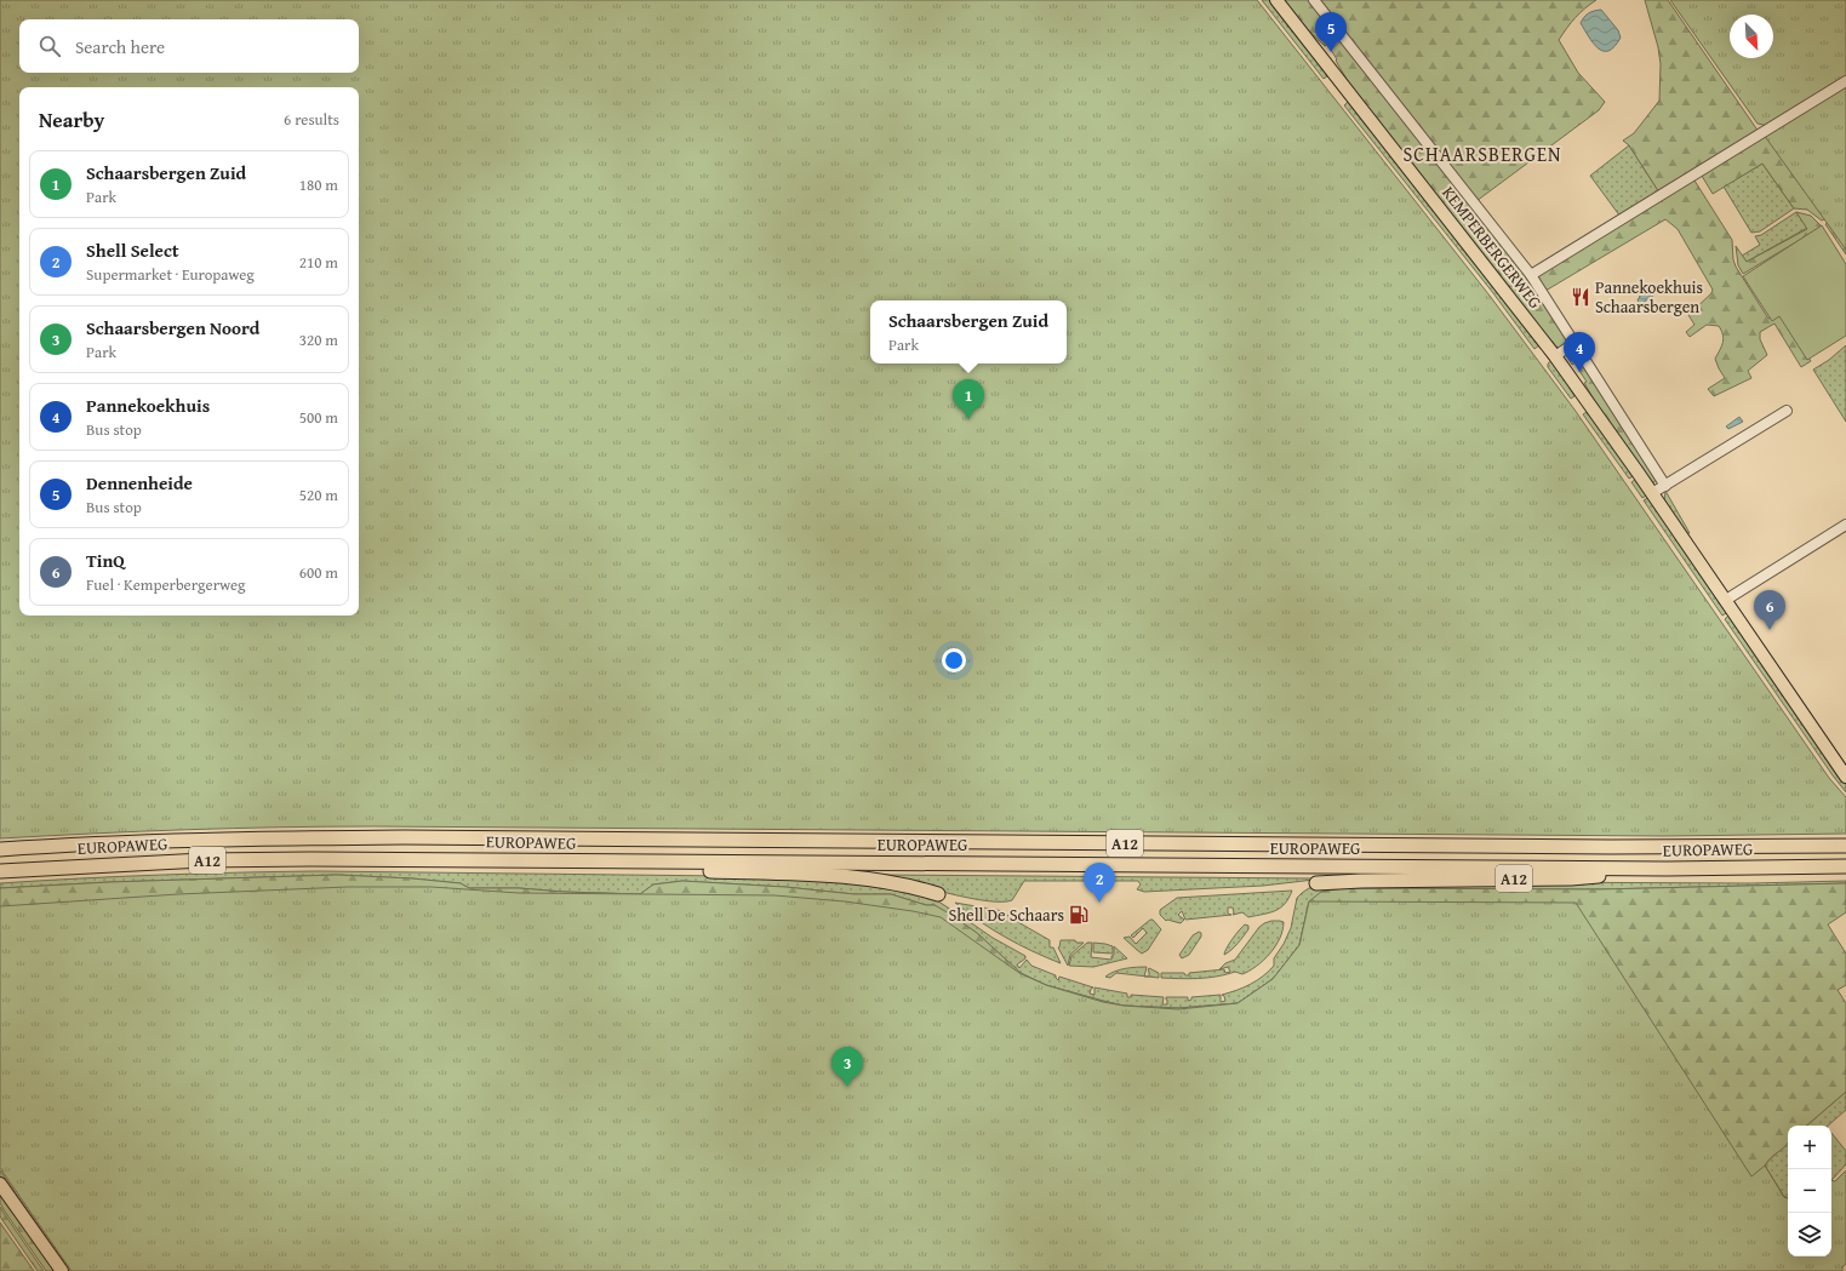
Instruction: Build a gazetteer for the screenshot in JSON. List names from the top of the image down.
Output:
{
  "streets": {
    "highway": ["EUROPAWEG", "A12"],
    "main road": ["KEMPERBERGERWEG"]
  },
  "crossings": [
    ["EUROPAWEG", "A12"]
  ],
  "districts": ["SCHAARSBERGEN"],
  "places": {
    "restaurant": ["Pannekoekhuis Schaarsbergen"],
    "fuel station": ["Shell De Schaars"]
  },
  "north": "bottom right",
  "page": {
    "pins": [
      "5",
      "4",
      "1",
      "6",
      "2",
      "3"
    ],
    "search": "Search here",
    "heading": ["Nearby", "6 results"],
    "list": [
      {
        "mark": "1",
        "name": "Schaarsbergen Zuid",
        "note": "Park",
        "value": "180 m"
      },
      {
        "mark": "2",
        "name": "Shell Select",
        "note": "Supermarket · Europaweg",
        "value": "210 m"
      },
      {
        "mark": "3",
        "name": "Schaarsbergen Noord",
        "note": "Park",
        "value": "320 m"
      },
      {
        "mark": "4",
        "name": "Pannekoekhuis",
        "note": "Bus stop",
        "value": "500 m"
      },
      {
        "mark": "5",
        "name": "Dennenheide",
        "note": "Bus stop",
        "value": "520 m"
      },
      {
        "mark": "6",
        "name": "TinQ",
        "note": "Fuel · Kemperbergerweg",
        "value": "600 m"
      }
    ],
    "popup": ["Schaarsbergen Zuid", "Park"],
    "map_buttons": ["+", "−"]
  }
}
